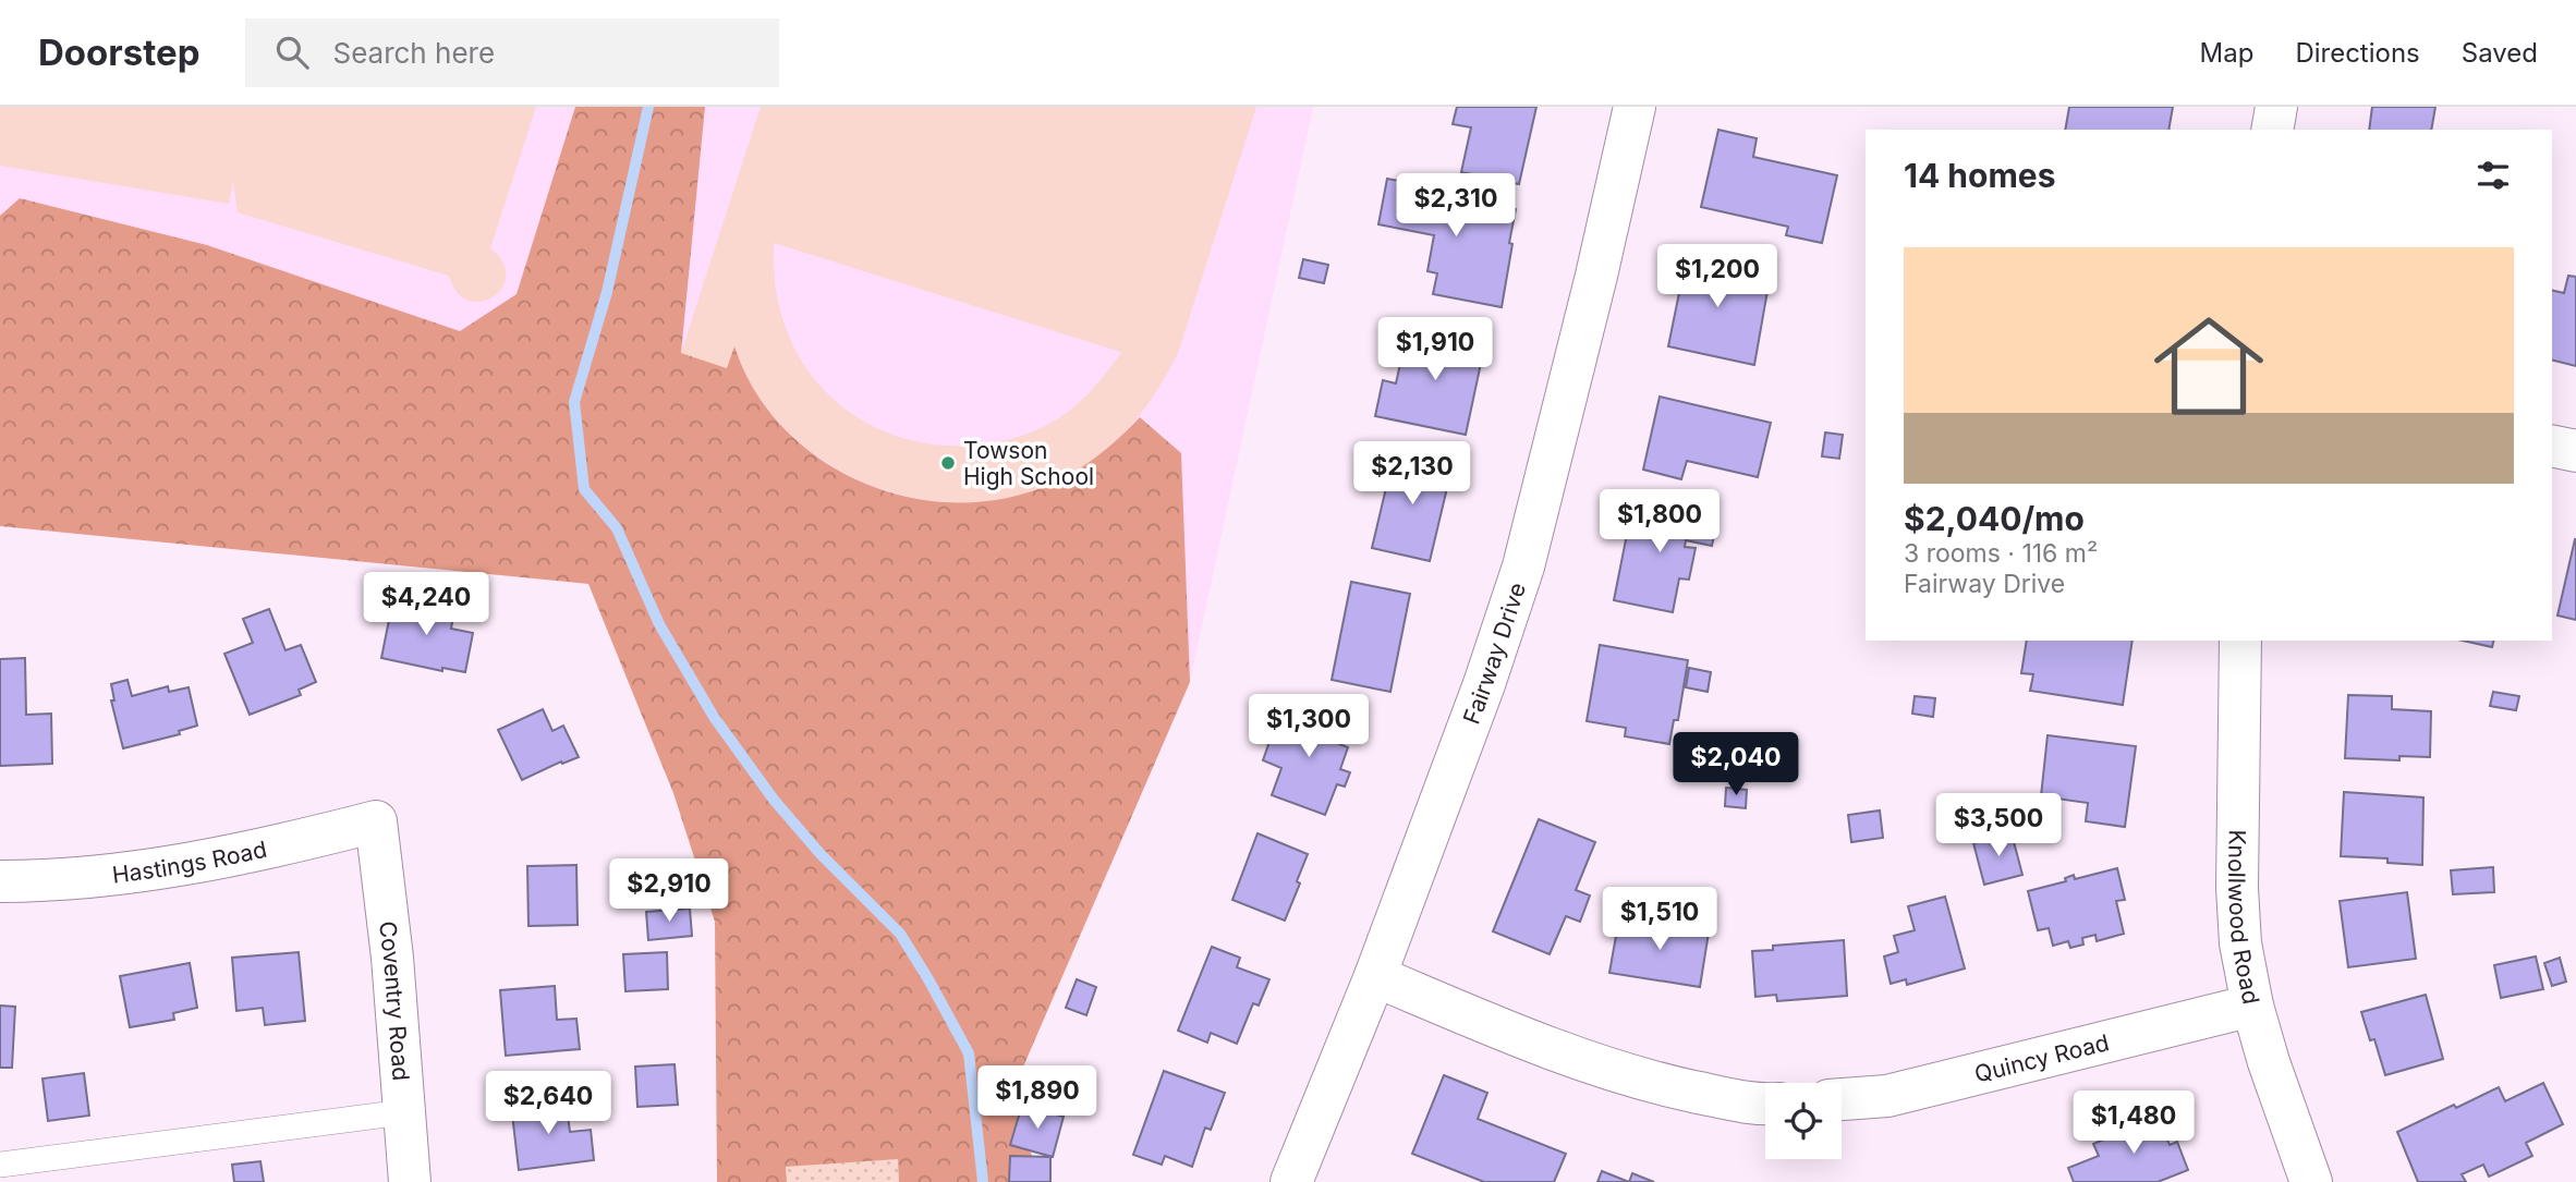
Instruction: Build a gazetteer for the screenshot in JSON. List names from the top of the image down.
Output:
{
  "streets": {
    "street": [
      "Fairway Drive",
      "Hastings Road",
      "Knollwood Road",
      "Coventry Road",
      "Quincy Road"
    ]
  },
  "crossings": [
    ["Hastings Road", "Coventry Road"],
    ["Knollwood Road", "Quincy Road"]
  ],
  "places": ["Towson High School"],
  "page": {
    "header": "Doorstep",
    "search": "Search here",
    "nav": ["Map", "Directions", "Saved"],
    "heading": "14 homes",
    "price": [
      "$2,310",
      "$1,200",
      "$1,910",
      "$2,130",
      "$1,800",
      "$4,240",
      "$1,300",
      "$2,040",
      "$3,500",
      "$2,910",
      "$1,510",
      "$1,890",
      "$2,640",
      "$1,480"
    ],
    "list": [
      {
        "name": "$2,040/mo",
        "note": "3 rooms · 116 m² · Fairway Drive"
      }
    ]
  }
}
